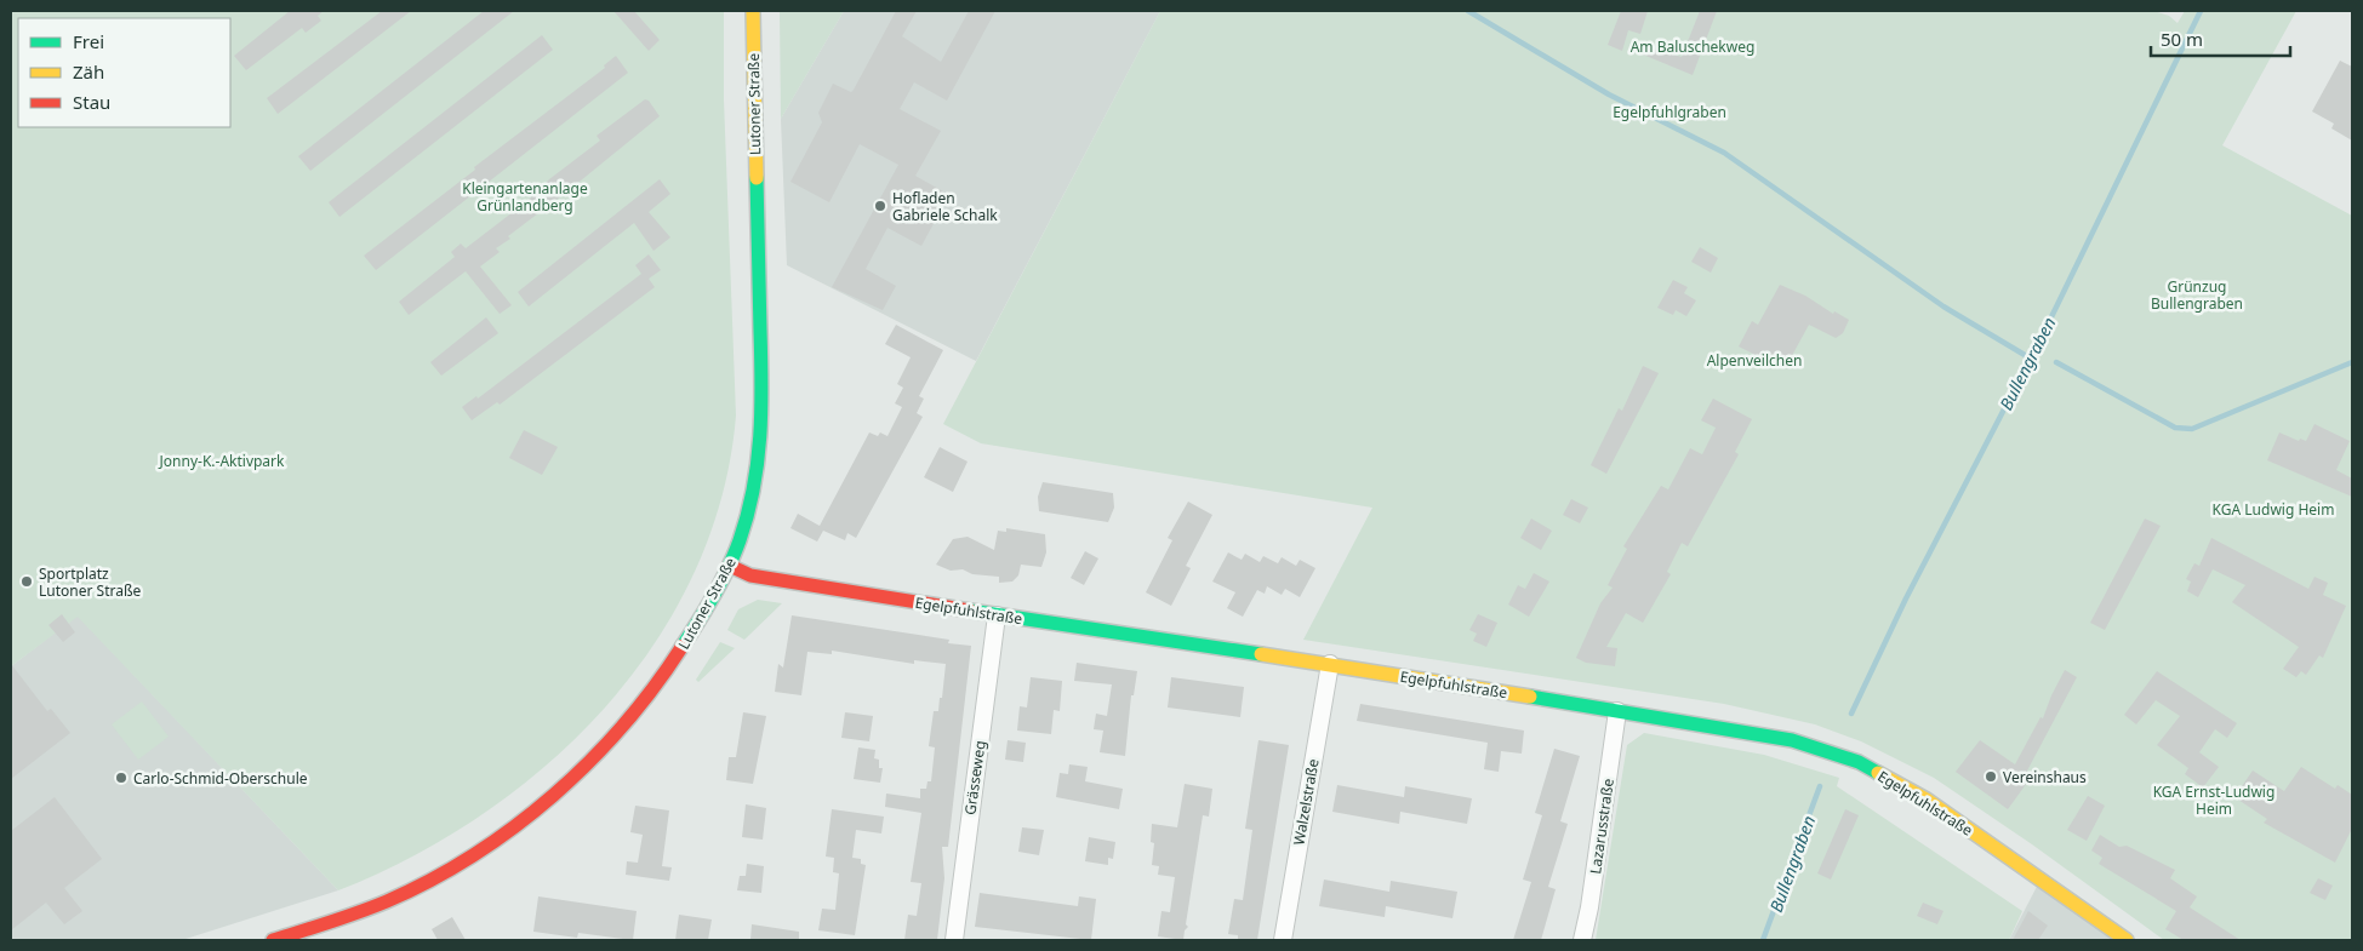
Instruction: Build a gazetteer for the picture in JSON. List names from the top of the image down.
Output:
{
  "streets": {
    "street": [
      "Lutoner Straße",
      "Egelpfuhlstraße",
      "Grässeweg",
      "Walzelstraße",
      "Lazarusstraße"
    ]
  },
  "crossings": [
    ["Lutoner Straße", "Egelpfuhlstraße"],
    ["Egelpfuhlstraße", "Grässeweg"],
    ["Egelpfuhlstraße", "Walzelstraße"],
    ["Egelpfuhlstraße", "Lazarusstraße"]
  ],
  "water": ["Bullengraben"],
  "parks": [
    "Am Baluschekweg",
    "Egelpfuhlgraben",
    "Kleingartenanlage Grünlandberg",
    "Grünzug Bullengraben",
    "Alpenveilchen",
    "Jonny-K.-Aktivpark",
    "KGA Ludwig Heim",
    "KGA Ernst-Ludwig Heim"
  ],
  "places": [
    "Hofladen Gabriele Schalk",
    "Sportplatz Lutoner Straße",
    "Vereinshaus",
    "Carlo-Schmid-Oberschule"
  ],
  "legend": ["Frei", "Zäh", "Stau"],
  "scale_bar": "50 m"
}
